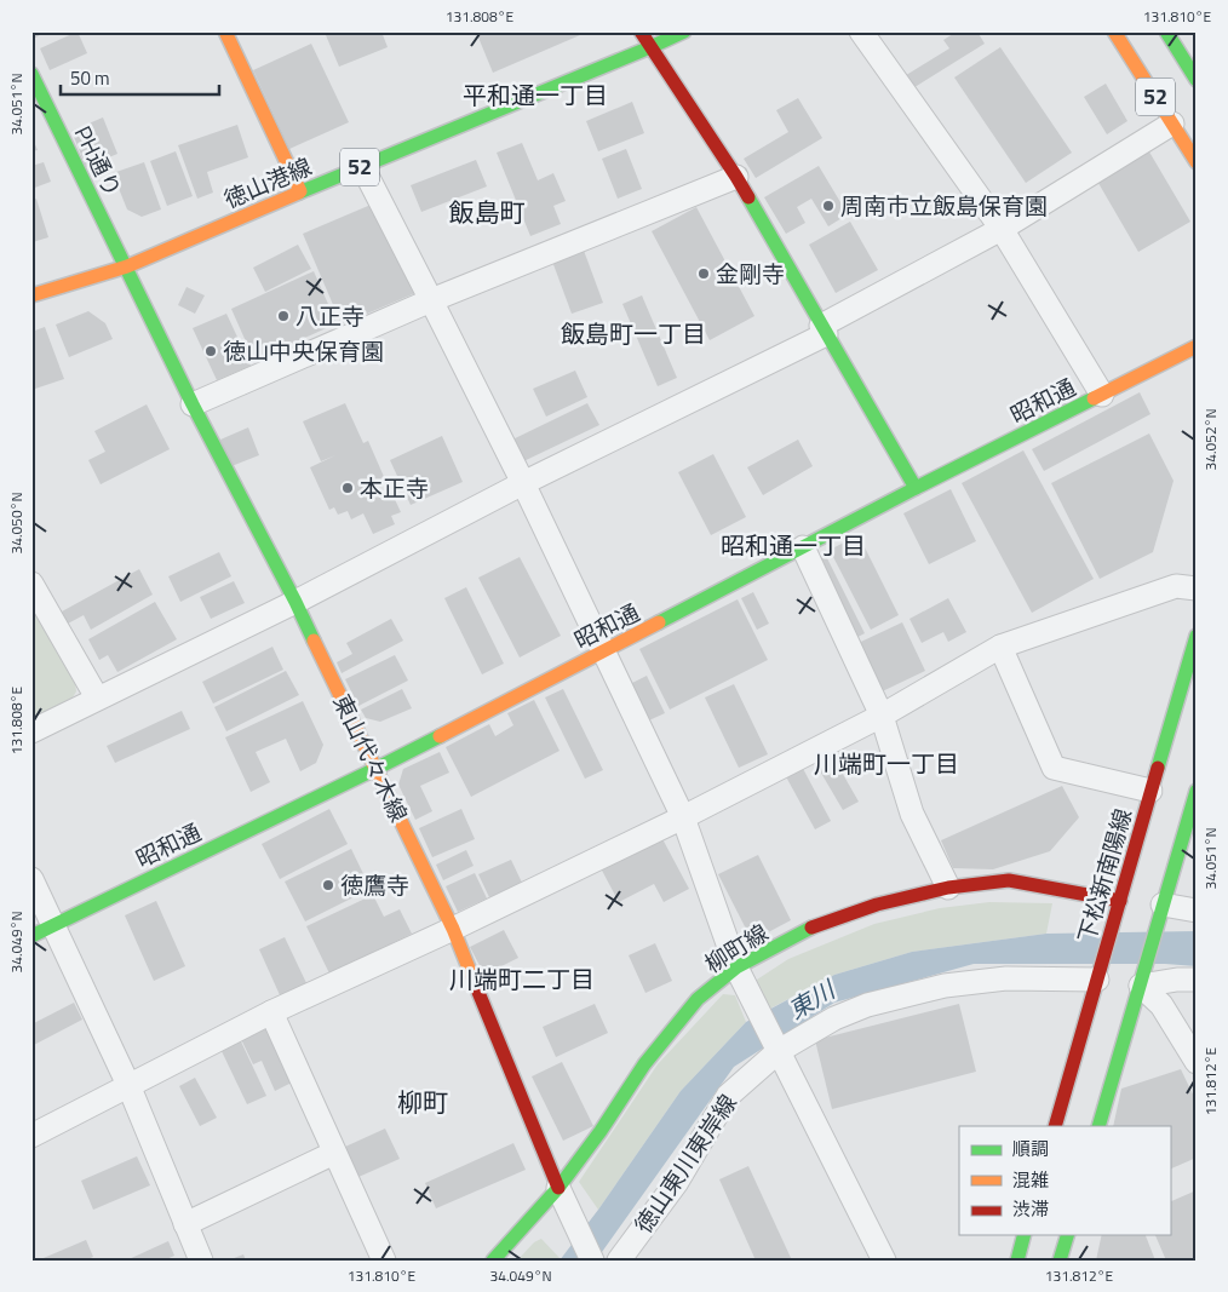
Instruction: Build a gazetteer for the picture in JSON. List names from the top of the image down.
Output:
{
  "streets": {
    "street": [
      "52",
      "PH通り",
      "徳山港線",
      "昭和通",
      "東山代々木線",
      "下松新南陽線",
      "柳町線",
      "徳山東川東岸線"
    ]
  },
  "crossings": [
    ["PH通り", "徳山港線"],
    ["PH通り", "東山代々木線"],
    ["徳山港線", "東山代々木線"],
    ["昭和通", "東山代々木線"],
    ["東山代々木線", "柳町線"],
    ["下松新南陽線", "柳町線"],
    ["下松新南陽線", "徳山東川東岸線"]
  ],
  "districts": [
    "平和通一丁目",
    "飯島町",
    "飯島町一丁目",
    "昭和通一丁目",
    "川端町一丁目",
    "川端町二丁目",
    "柳町"
  ],
  "water": ["東川"],
  "places": [
    "周南市立飯島保育園",
    "金剛寺",
    "八正寺",
    "徳山中央保育園",
    "本正寺",
    "徳鷹寺"
  ],
  "legend": ["順調", "混雑", "渋滞"],
  "scale_bar": "50 m",
  "coordinates": [
    "131.808°E",
    "131.810°E",
    "34.051°N",
    "34.052°N",
    "34.050°N",
    "34.049°N",
    "131.812°E"
  ]
}
